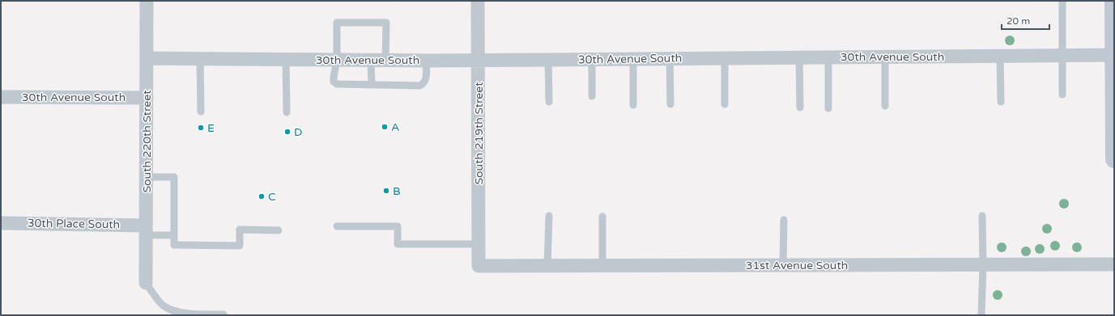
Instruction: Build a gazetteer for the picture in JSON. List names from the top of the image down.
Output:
{
  "streets": {
    "street": [
      "30th Avenue South",
      "South 219th Street",
      "South 220th Street",
      "30th Place South",
      "31st Avenue South"
    ]
  },
  "crossings": [
    ["30th Avenue South", "South 219th Street"],
    ["30th Avenue South", "South 220th Street"],
    ["South 219th Street", "31st Avenue South"],
    ["South 220th Street", "30th Place South"]
  ],
  "places": [
    "A",
    "E",
    "D",
    "B",
    "C"
  ],
  "scale_bar": "20 m"
}
